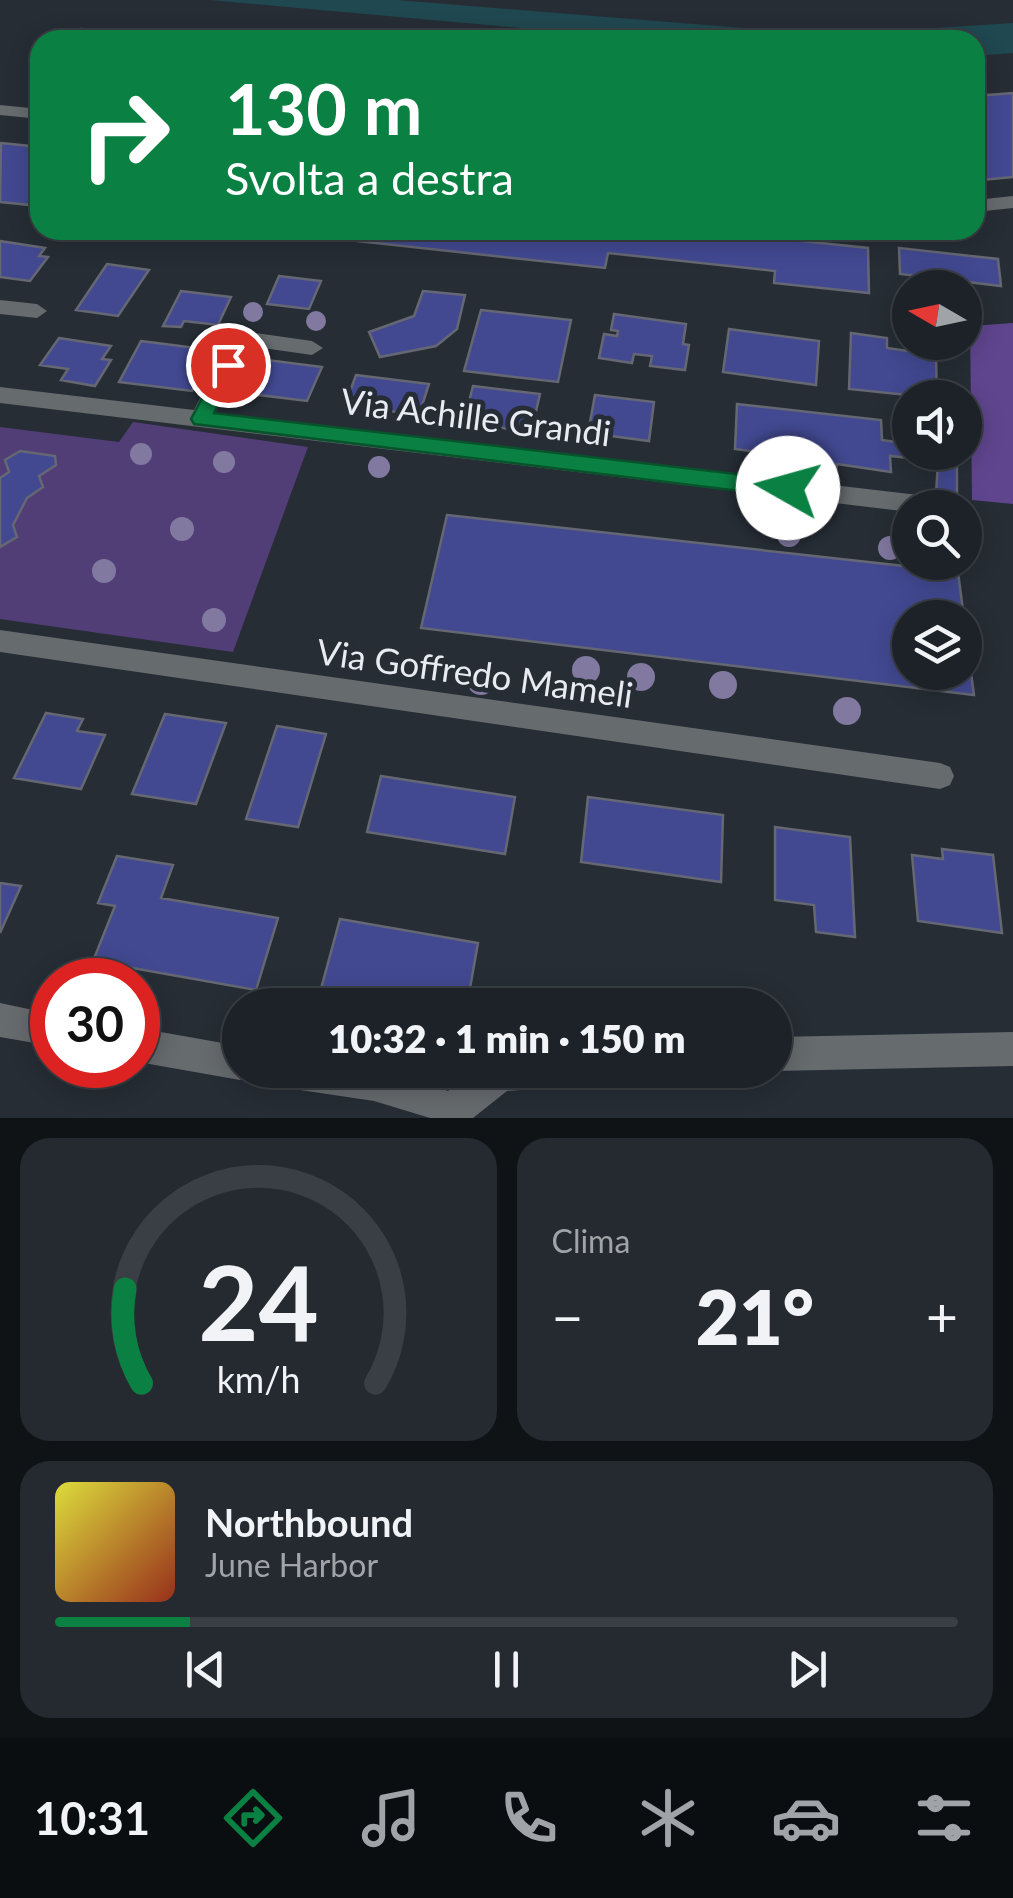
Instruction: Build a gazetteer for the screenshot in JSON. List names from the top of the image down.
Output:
{
  "streets": {
    "street": ["Via Achille Grandi", "Via Goffredo Mameli"]
  },
  "north": "left",
  "page": {
    "turn": ["130 m", "Svolta a destra"],
    "limit": "30",
    "trip": "10:32 · 1 min · 150 m",
    "tile": "Clima",
    "heat": ["−", "21°", "+"],
    "song": ["Northbound", "June Harbor"],
    "tabs": "10:31",
    "gauge": ["24", "km/h"]
  }
}
